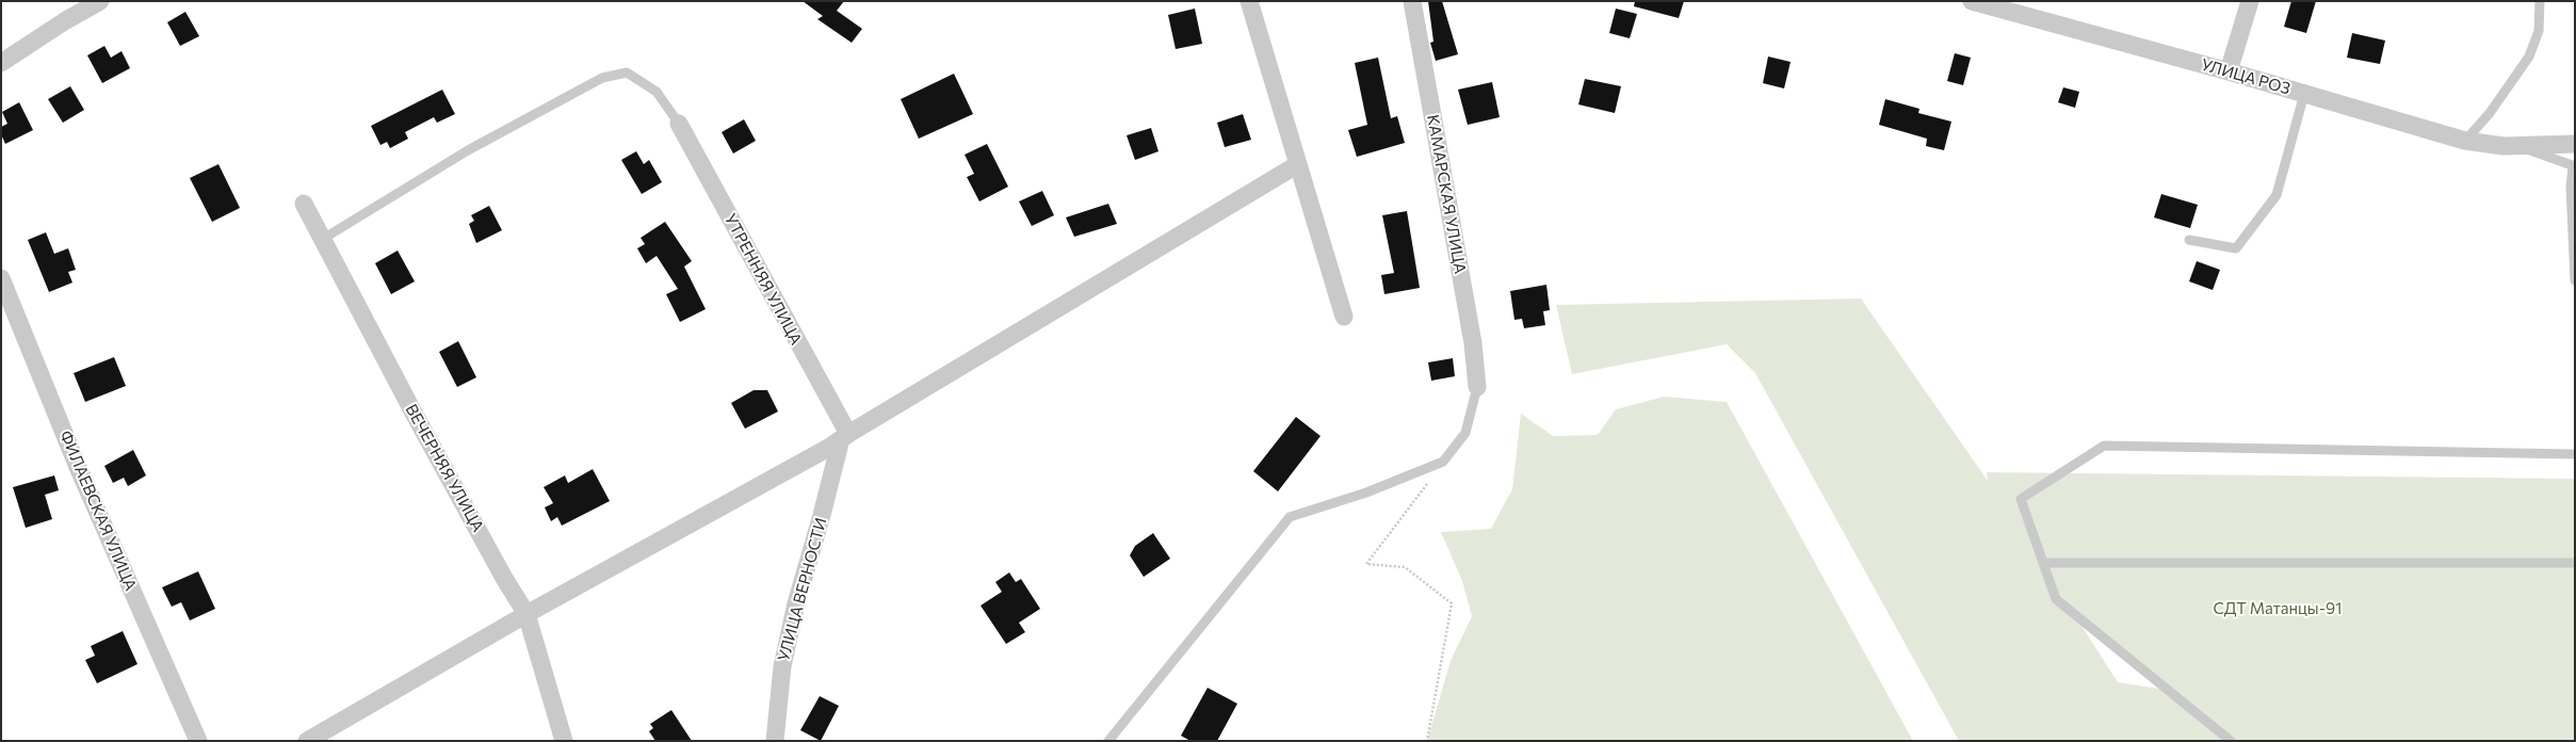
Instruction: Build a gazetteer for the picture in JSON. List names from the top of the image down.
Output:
{
  "streets": {
    "street": [
      "УЛИЦА РОЗ",
      "КАМАРСКАЯ УЛИЦА",
      "УТРЕННЯЯ УЛИЦА",
      "ВЕЧЕРНЯЯ УЛИЦА",
      "ФИЛАЕВСКАЯ УЛИЦА",
      "УЛИЦА ВЕРНОСТИ"
    ]
  },
  "crossings": [
    ["УТРЕННЯЯ УЛИЦА", "УЛИЦА ВЕРНОСТИ"]
  ],
  "parks": ["СДТ Матанцы-91"]
}
